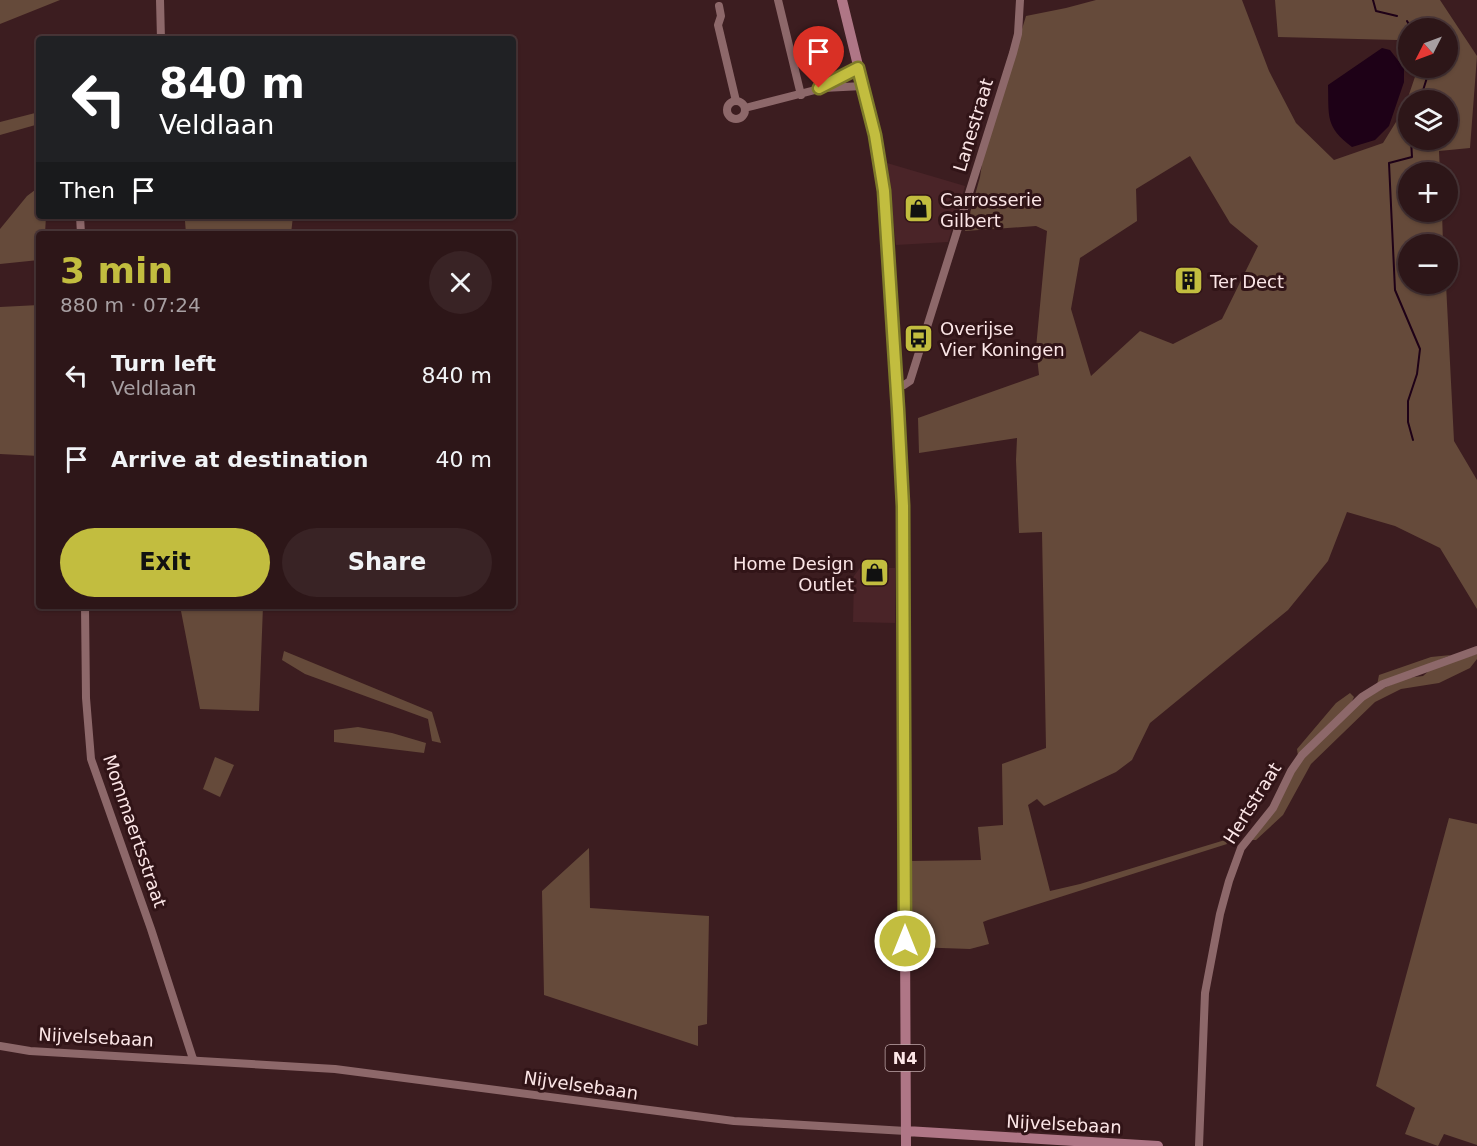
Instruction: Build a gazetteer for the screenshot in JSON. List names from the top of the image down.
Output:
{
  "streets": {
    "main road": ["Nijvelsebaan", "N4"],
    "street": ["Lanestraat", "Hertstraat", "Mommaertsstraat"]
  },
  "crossings": [
    ["Lanestraat", "N4"],
    ["Mommaertsstraat", "Nijvelsebaan"],
    ["Nijvelsebaan", "N4"]
  ],
  "places": {
    "shop": ["Carrosserie Gilbert", "Home Design Outlet"],
    "building": ["Ter Dect"],
    "bus stop": ["Overijse Vier Koningen"]
  },
  "north": "bottom left",
  "page": {
    "map_buttons": ["+", "−"],
    "turn": ["840 m", "Veldlaan"],
    "then": "Then",
    "heading": ["3 min", "880 m · 07:24"],
    "list": [
      {
        "name": "Turn left",
        "note": "Veldlaan",
        "value": "840 m"
      },
      {
        "name": "Arrive at destination",
        "value": "40 m"
      }
    ],
    "buttons": ["Exit", "Share"]
  }
}
